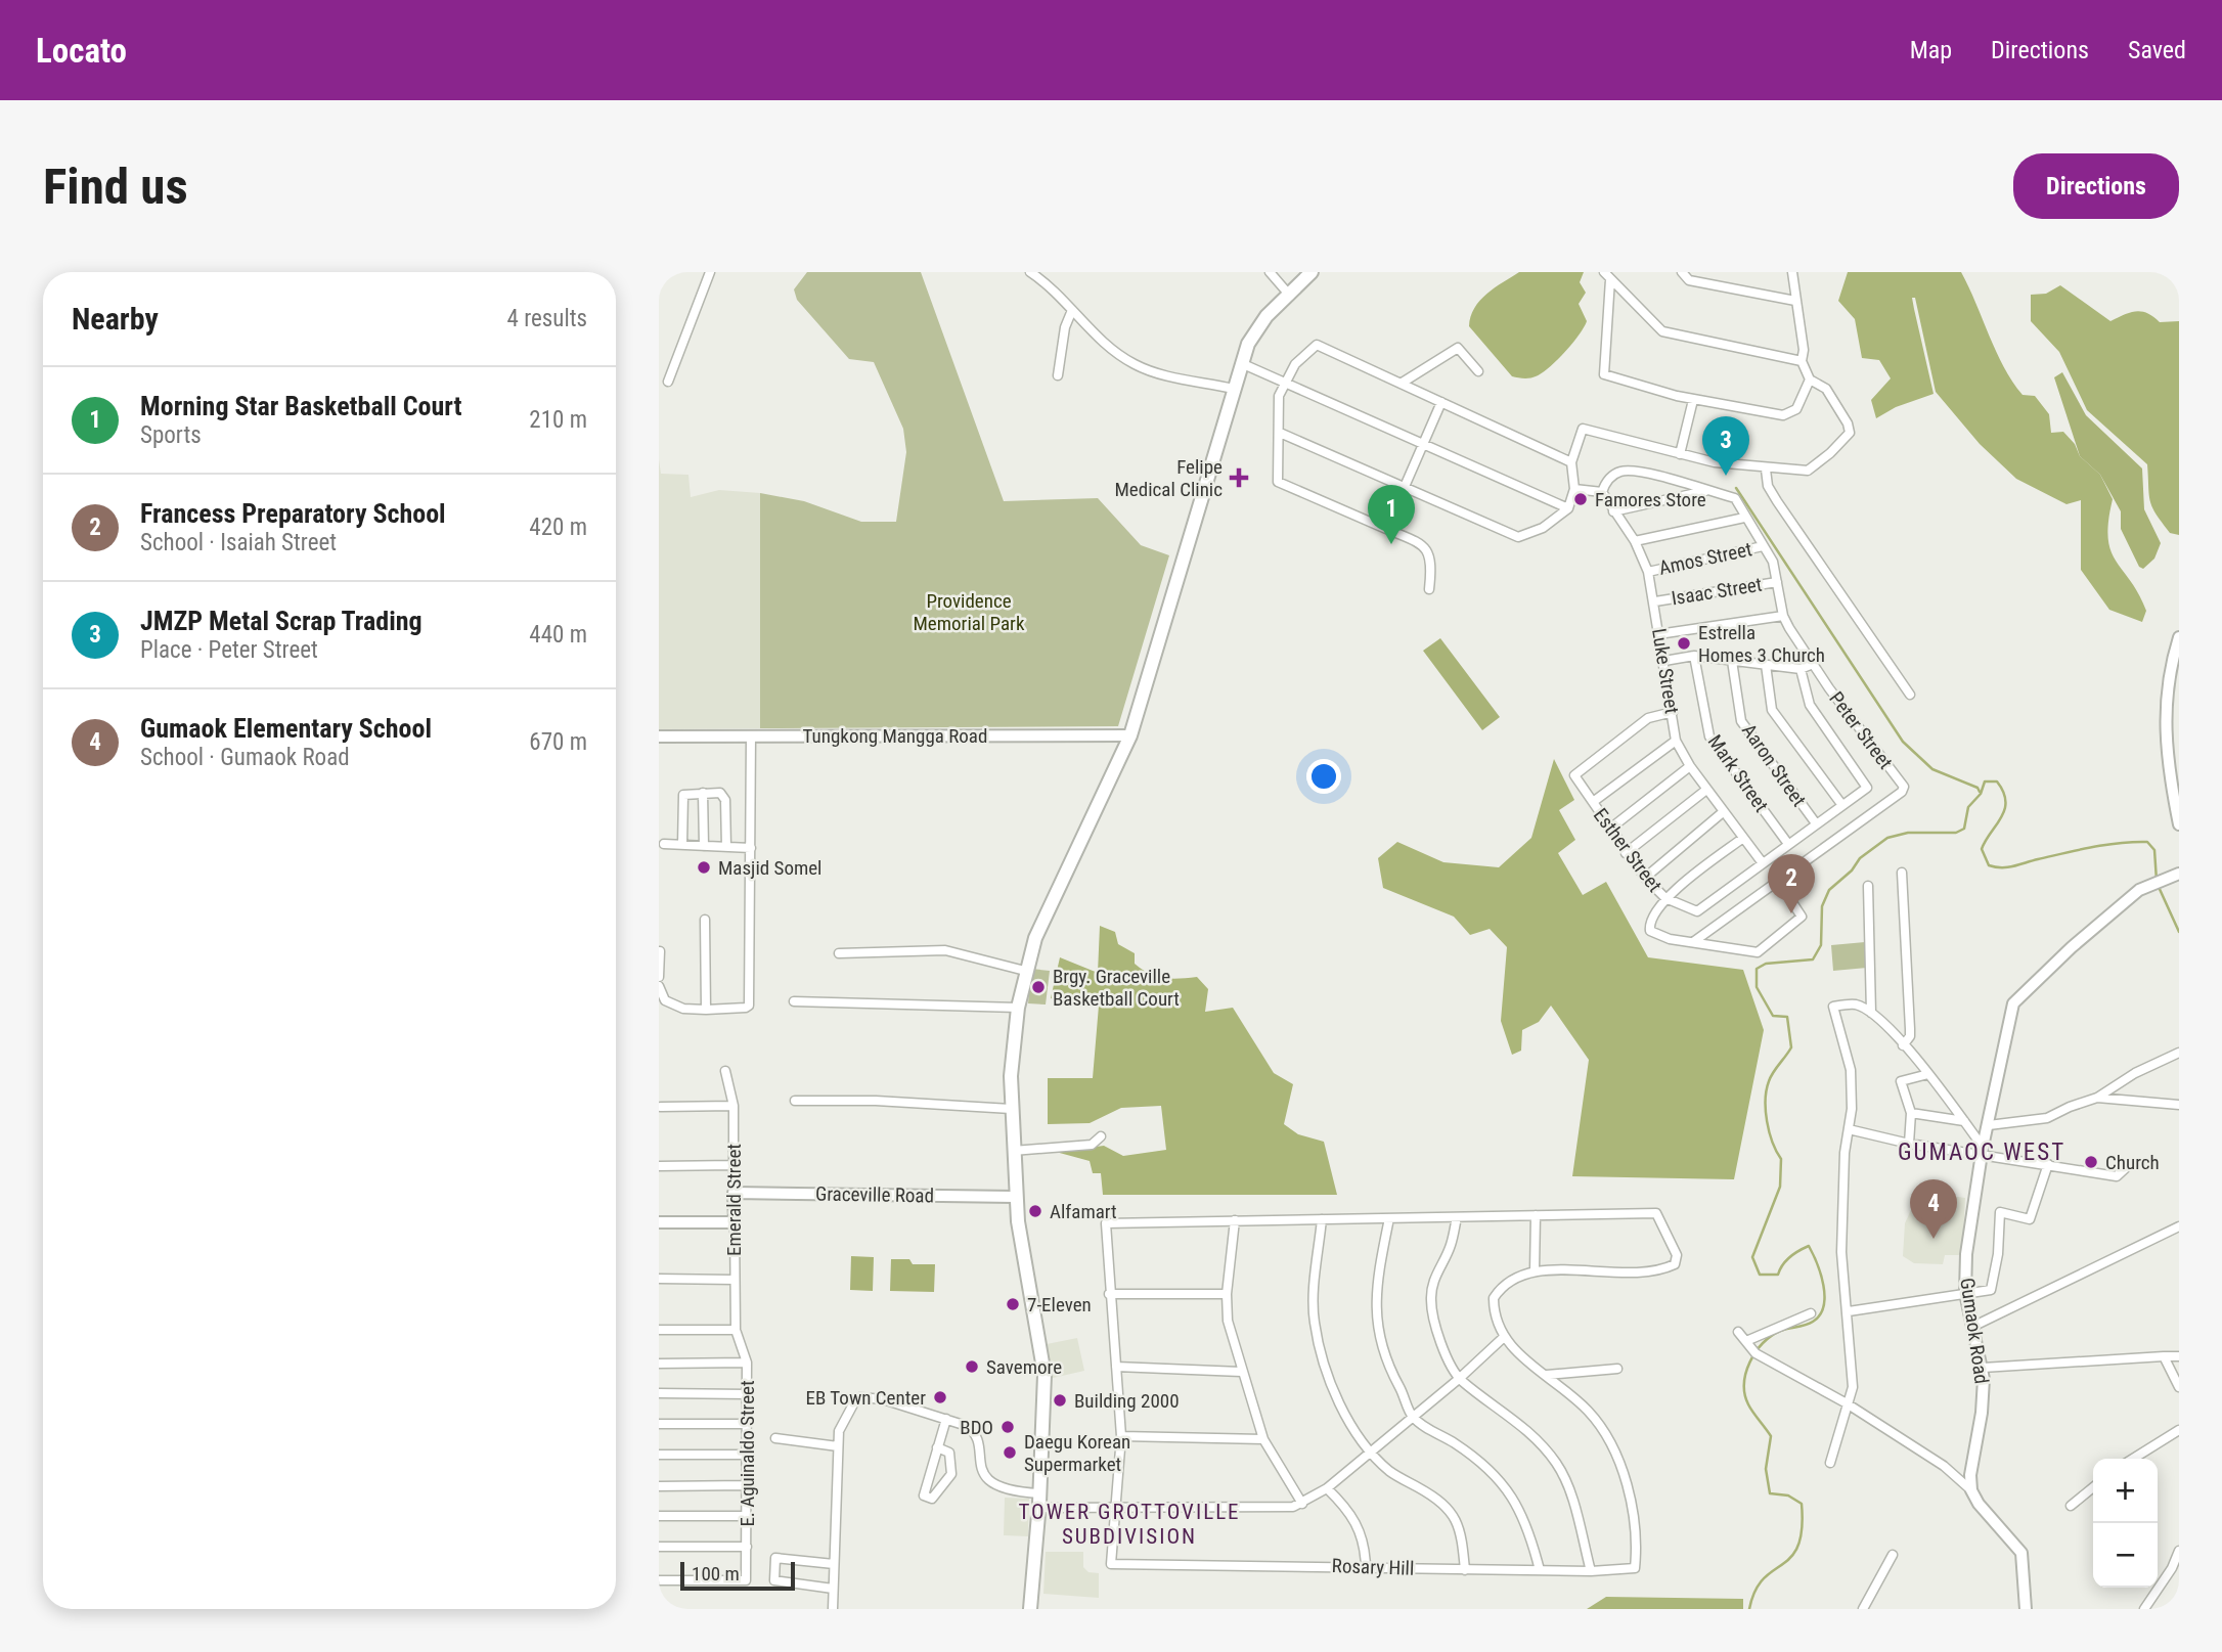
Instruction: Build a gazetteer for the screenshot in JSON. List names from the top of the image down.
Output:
{
  "streets": {
    "street": [
      "Amos Street",
      "Isaac Street",
      "Luke Street",
      "Peter Street",
      "Tungkong Mangga Road",
      "Aaron Street",
      "Mark Street",
      "Esther Street",
      "Graceville Road",
      "Emerald Street",
      "Gumaok Road",
      "E. Aguinaldo Street",
      "Rosary Hill"
    ]
  },
  "crossings": [
    ["Amos Street", "Luke Street"],
    ["Amos Street", "Peter Street"],
    ["Isaac Street", "Luke Street"],
    ["Isaac Street", "Peter Street"],
    ["Luke Street", "Peter Street"],
    ["Luke Street", "Esther Street"],
    ["Graceville Road", "Emerald Street"],
    ["Emerald Street", "E. Aguinaldo Street"]
  ],
  "districts": ["GUMAOC WEST", "TOWER GROTTOVILLE SUBDIVISION"],
  "parks": ["Providence Memorial Park"],
  "places": {
    "health": ["Felipe Medical Clinic"],
    "other": [
      "Famores Store",
      "Estrella Homes 3 Church",
      "Masjid Somel",
      "Brgy. Graceville Basketball Court",
      "Church",
      "Alfamart",
      "7-Eleven",
      "Savemore",
      "EB Town Center",
      "Building 2000",
      "BDO",
      "Daegu Korean Supermarket"
    ]
  },
  "scale_bar": "100 m",
  "page": {
    "header": "Locato",
    "nav": ["Map", "Directions", "Saved"],
    "buttons": "Directions",
    "title": "Find us",
    "heading": ["Nearby", "4 results"],
    "list": [
      {
        "mark": "1",
        "name": "Morning Star Basketball Court",
        "note": "Sports",
        "value": "210 m"
      },
      {
        "mark": "2",
        "name": "Francess Preparatory School",
        "note": "School · Isaiah Street",
        "value": "420 m"
      },
      {
        "mark": "3",
        "name": "JMZP Metal Scrap Trading",
        "note": "Place · Peter Street",
        "value": "440 m"
      },
      {
        "mark": "4",
        "name": "Gumaok Elementary School",
        "note": "School · Gumaok Road",
        "value": "670 m"
      }
    ],
    "pins": [
      "3",
      "1",
      "2",
      "4"
    ],
    "map_buttons": ["+", "−"],
    "scale": "100 m"
  }
}
